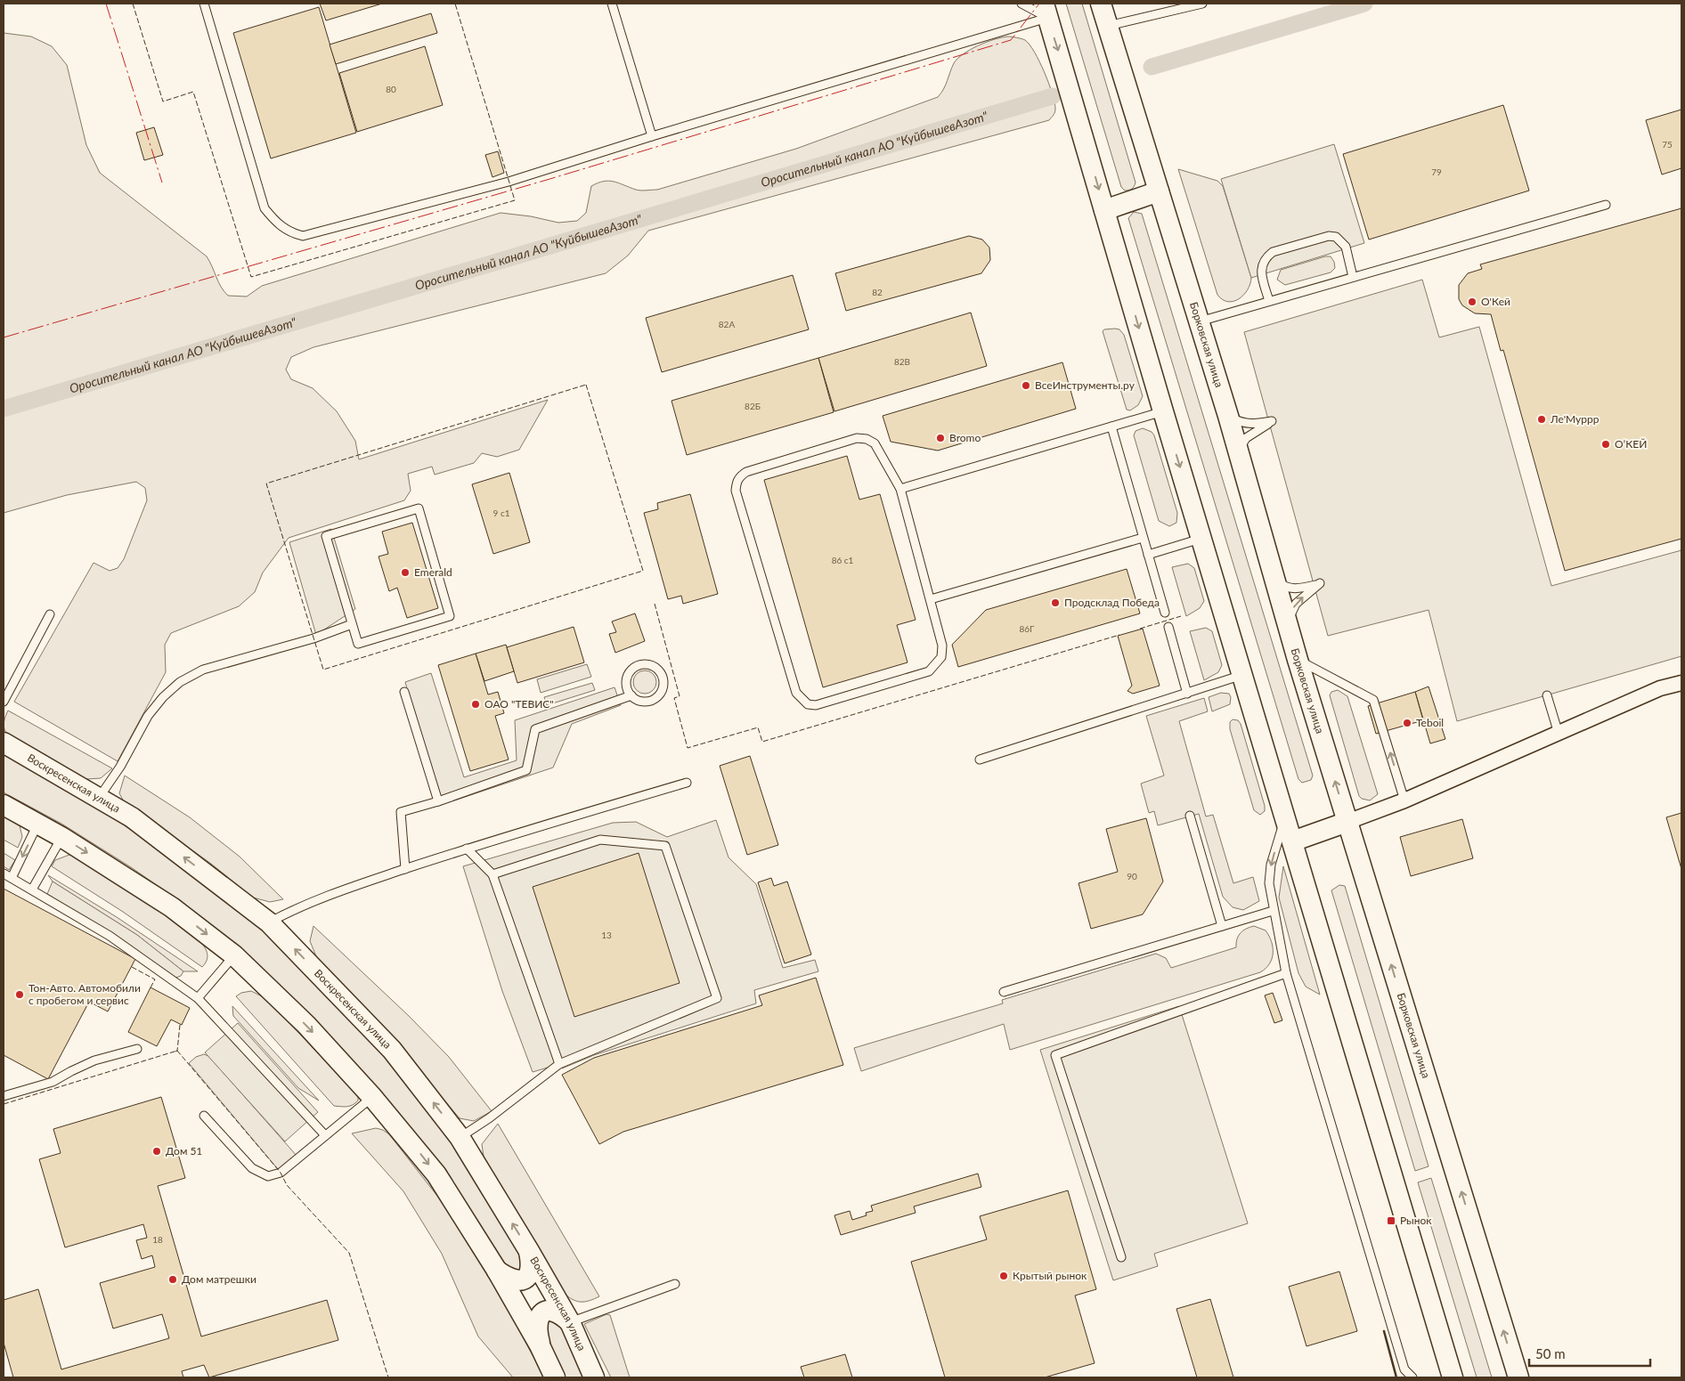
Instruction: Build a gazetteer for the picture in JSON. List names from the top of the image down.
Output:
{
  "streets": {
    "main road": ["Борковская улица", "Воскресенская улица"]
  },
  "water": ["Оросительный канал АО \"КуйбышевАзот\""],
  "places": {
    "other": [
      "О'Кей",
      "ВсеИнструменты.ру",
      "Ле'Муррр",
      "Bromo",
      "О’КЕЙ",
      "Emerald",
      "Продсклад Победа",
      "ОАО \"ТЕВИС\"",
      "Teboil",
      "Тон-Авто. Автомобили с пробегом и сервис",
      "Дом 51",
      "Крытый рынок",
      "Дом матрешки"
    ],
    "transit": ["Рынок"]
  },
  "house_numbers": [
    "80",
    "75",
    "79",
    "82",
    "82А",
    "82В",
    "82Б",
    "9 с1",
    "86 c1",
    "86Г",
    "90",
    "13",
    "18"
  ],
  "scale_bar": "50 m"
}
